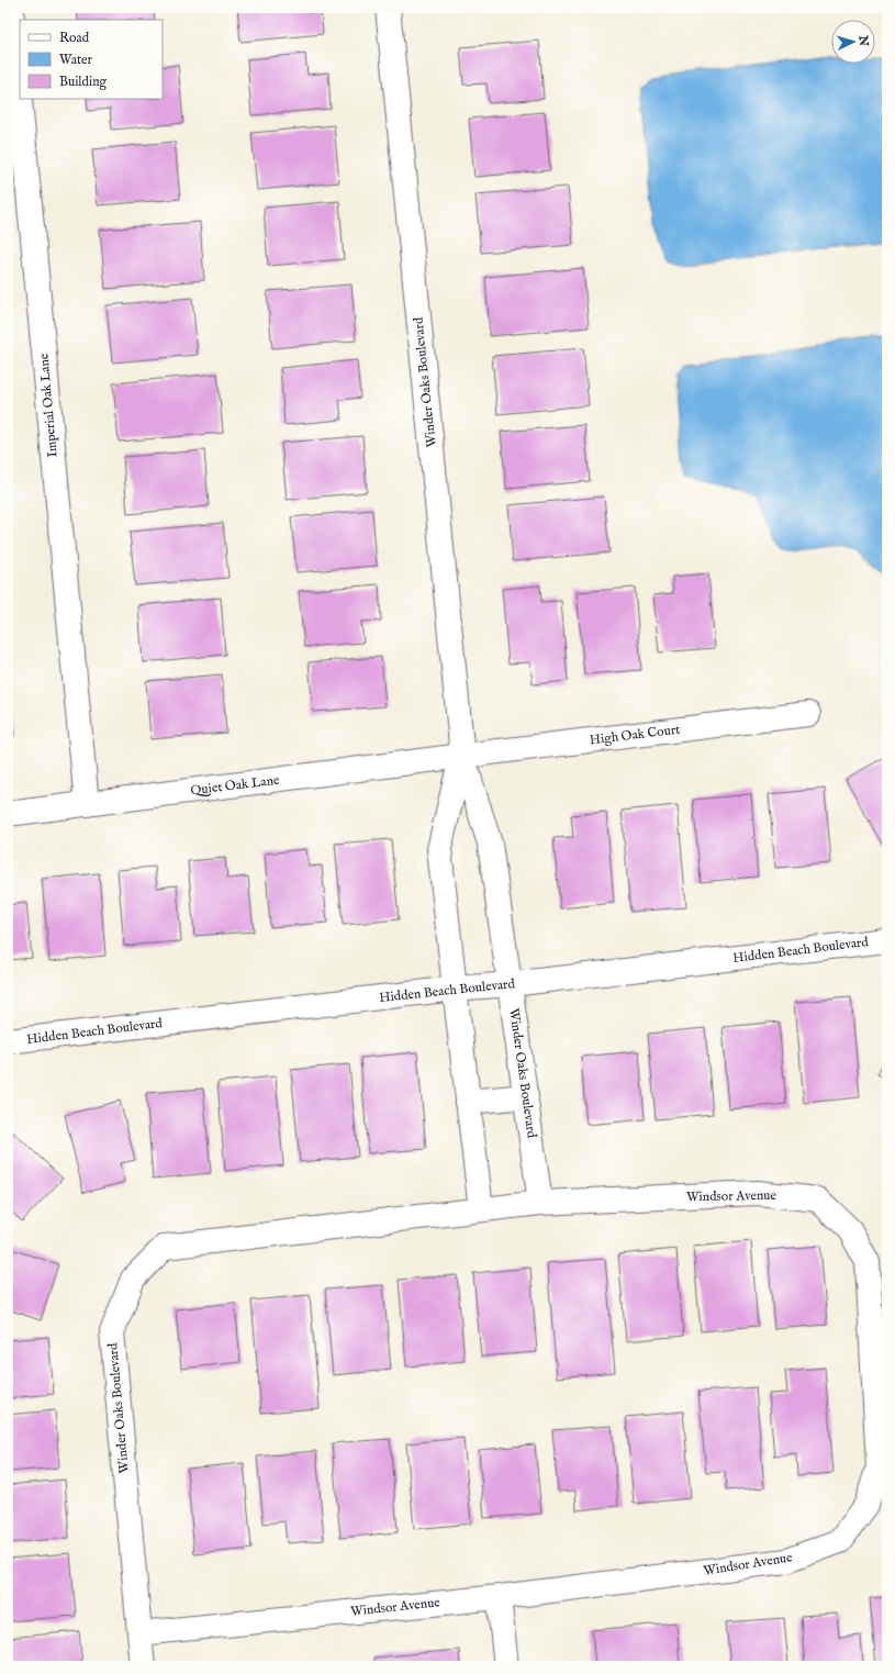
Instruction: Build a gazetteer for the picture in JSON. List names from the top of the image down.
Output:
{
  "streets": {
    "street": [
      "Winder Oaks Boulevard",
      "Imperial Oak Lane",
      "High Oak Court",
      "Quiet Oak Lane",
      "Hidden Beach Boulevard",
      "Windsor Avenue"
    ]
  },
  "crossings": [
    ["Winder Oaks Boulevard", "High Oak Court"],
    ["Winder Oaks Boulevard", "Quiet Oak Lane"],
    ["Winder Oaks Boulevard", "Hidden Beach Boulevard"],
    ["Winder Oaks Boulevard", "Windsor Avenue"],
    ["Imperial Oak Lane", "Quiet Oak Lane"],
    ["High Oak Court", "Quiet Oak Lane"]
  ],
  "legend": ["Road", "Water", "Building"],
  "north": "right"
}
